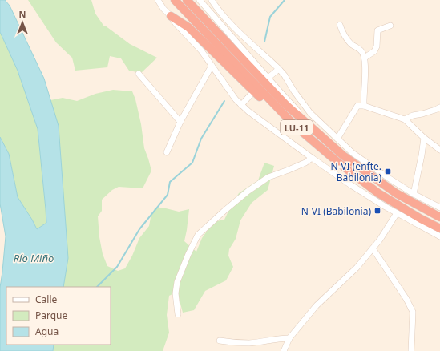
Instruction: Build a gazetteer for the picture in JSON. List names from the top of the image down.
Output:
{
  "streets": {
    "highway": ["LU-11"]
  },
  "water": ["Río Miño"],
  "places": {
    "transit": ["N-VI (enfte. Babilonia)", "N-VI (Babilonia)"]
  },
  "legend": ["Calle", "Parque", "Agua"],
  "north": "top"
}
